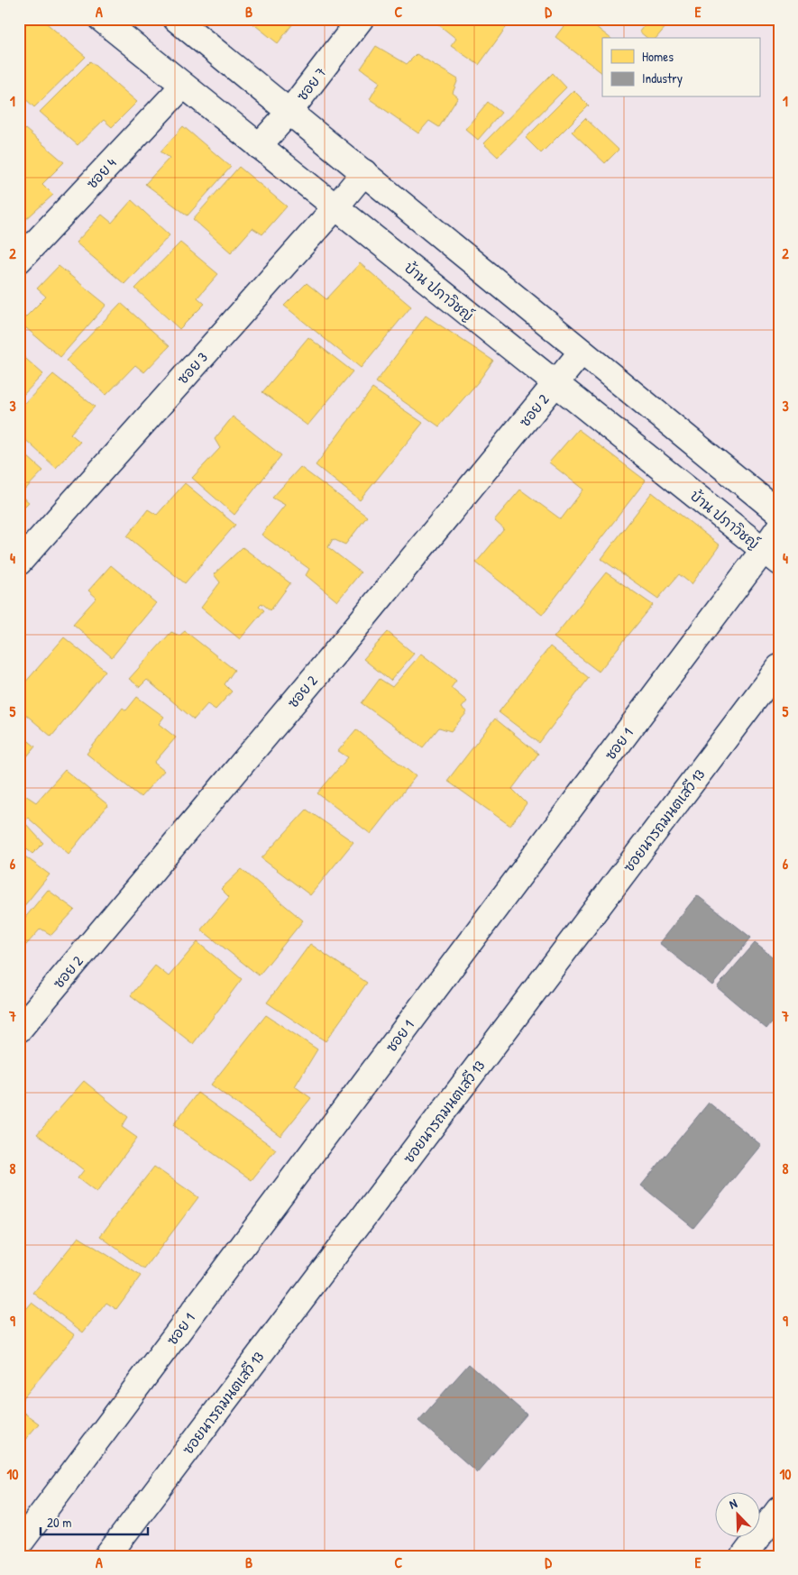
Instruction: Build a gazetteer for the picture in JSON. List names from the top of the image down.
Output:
{
  "streets": {
    "street": [
      "ซอย 7",
      "ซอย 4",
      "บ้าน ปภาวิชญ์",
      "ซอย 3",
      "ซอย 2",
      "ซอย 1",
      "ซอยนารถมนตเสวี 13"
    ]
  },
  "crossings": [
    ["ซอย 7", "บ้าน ปภาวิชญ์"],
    ["ซอย 4", "บ้าน ปภาวิชญ์"],
    ["บ้าน ปภาวิชญ์", "ซอย 3"],
    ["บ้าน ปภาวิชญ์", "ซอย 2"],
    ["บ้าน ปภาวิชญ์", "ซอย 1"]
  ],
  "legend": ["Homes", "Industry"],
  "scale_bar": "20 m",
  "north": "top left",
  "grid": {
    "columns": [
      "A",
      "B",
      "C",
      "D",
      "E"
    ],
    "rows": [
      "1",
      "2",
      "3",
      "4",
      "5",
      "6",
      "7",
      "8",
      "9",
      "10"
    ]
  }
}
